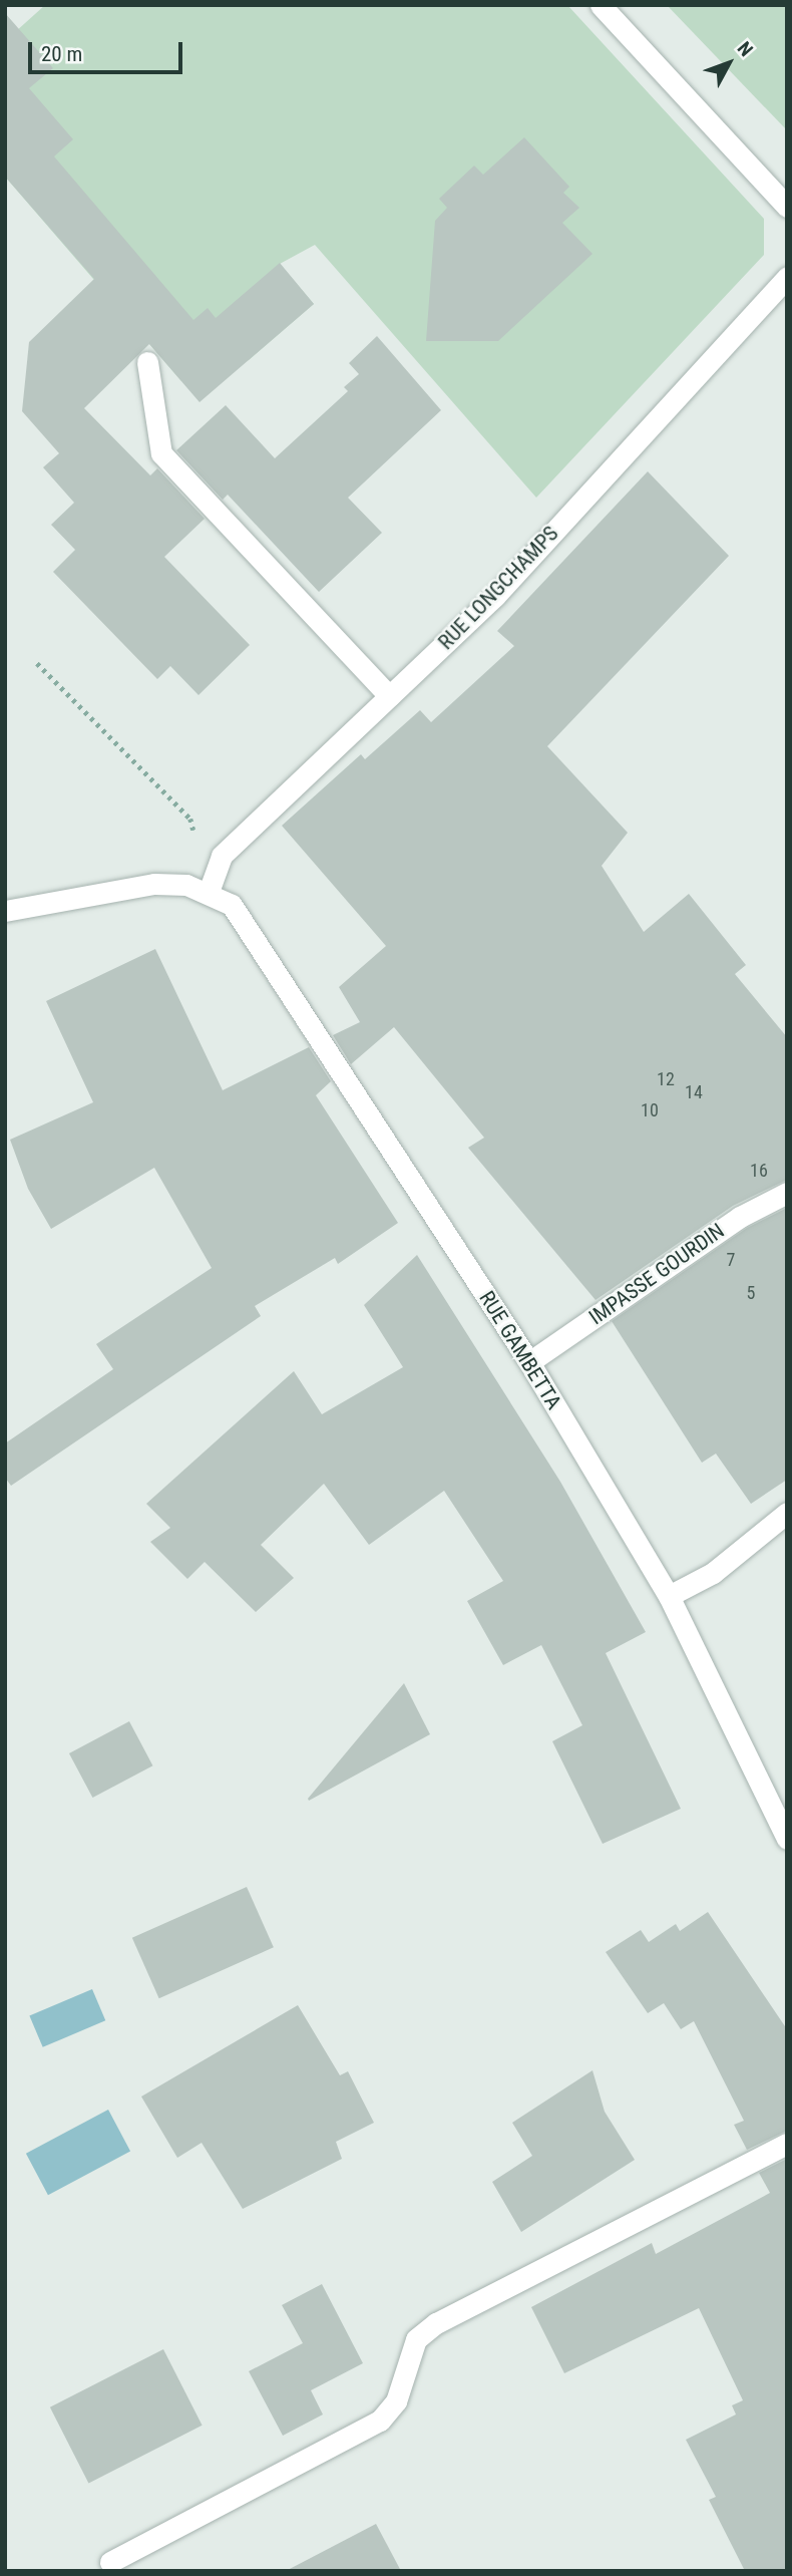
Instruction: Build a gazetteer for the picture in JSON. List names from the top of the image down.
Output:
{
  "streets": {
    "street": ["RUE LONGCHAMPS", "IMPASSE GOURDIN", "RUE GAMBETTA"]
  },
  "crossings": [
    ["RUE LONGCHAMPS", "RUE GAMBETTA"],
    ["IMPASSE GOURDIN", "RUE GAMBETTA"]
  ],
  "house_numbers": [
    "12",
    "14",
    "10",
    "16",
    "7",
    "5"
  ],
  "scale_bar": "20 m",
  "north": "top right"
}
